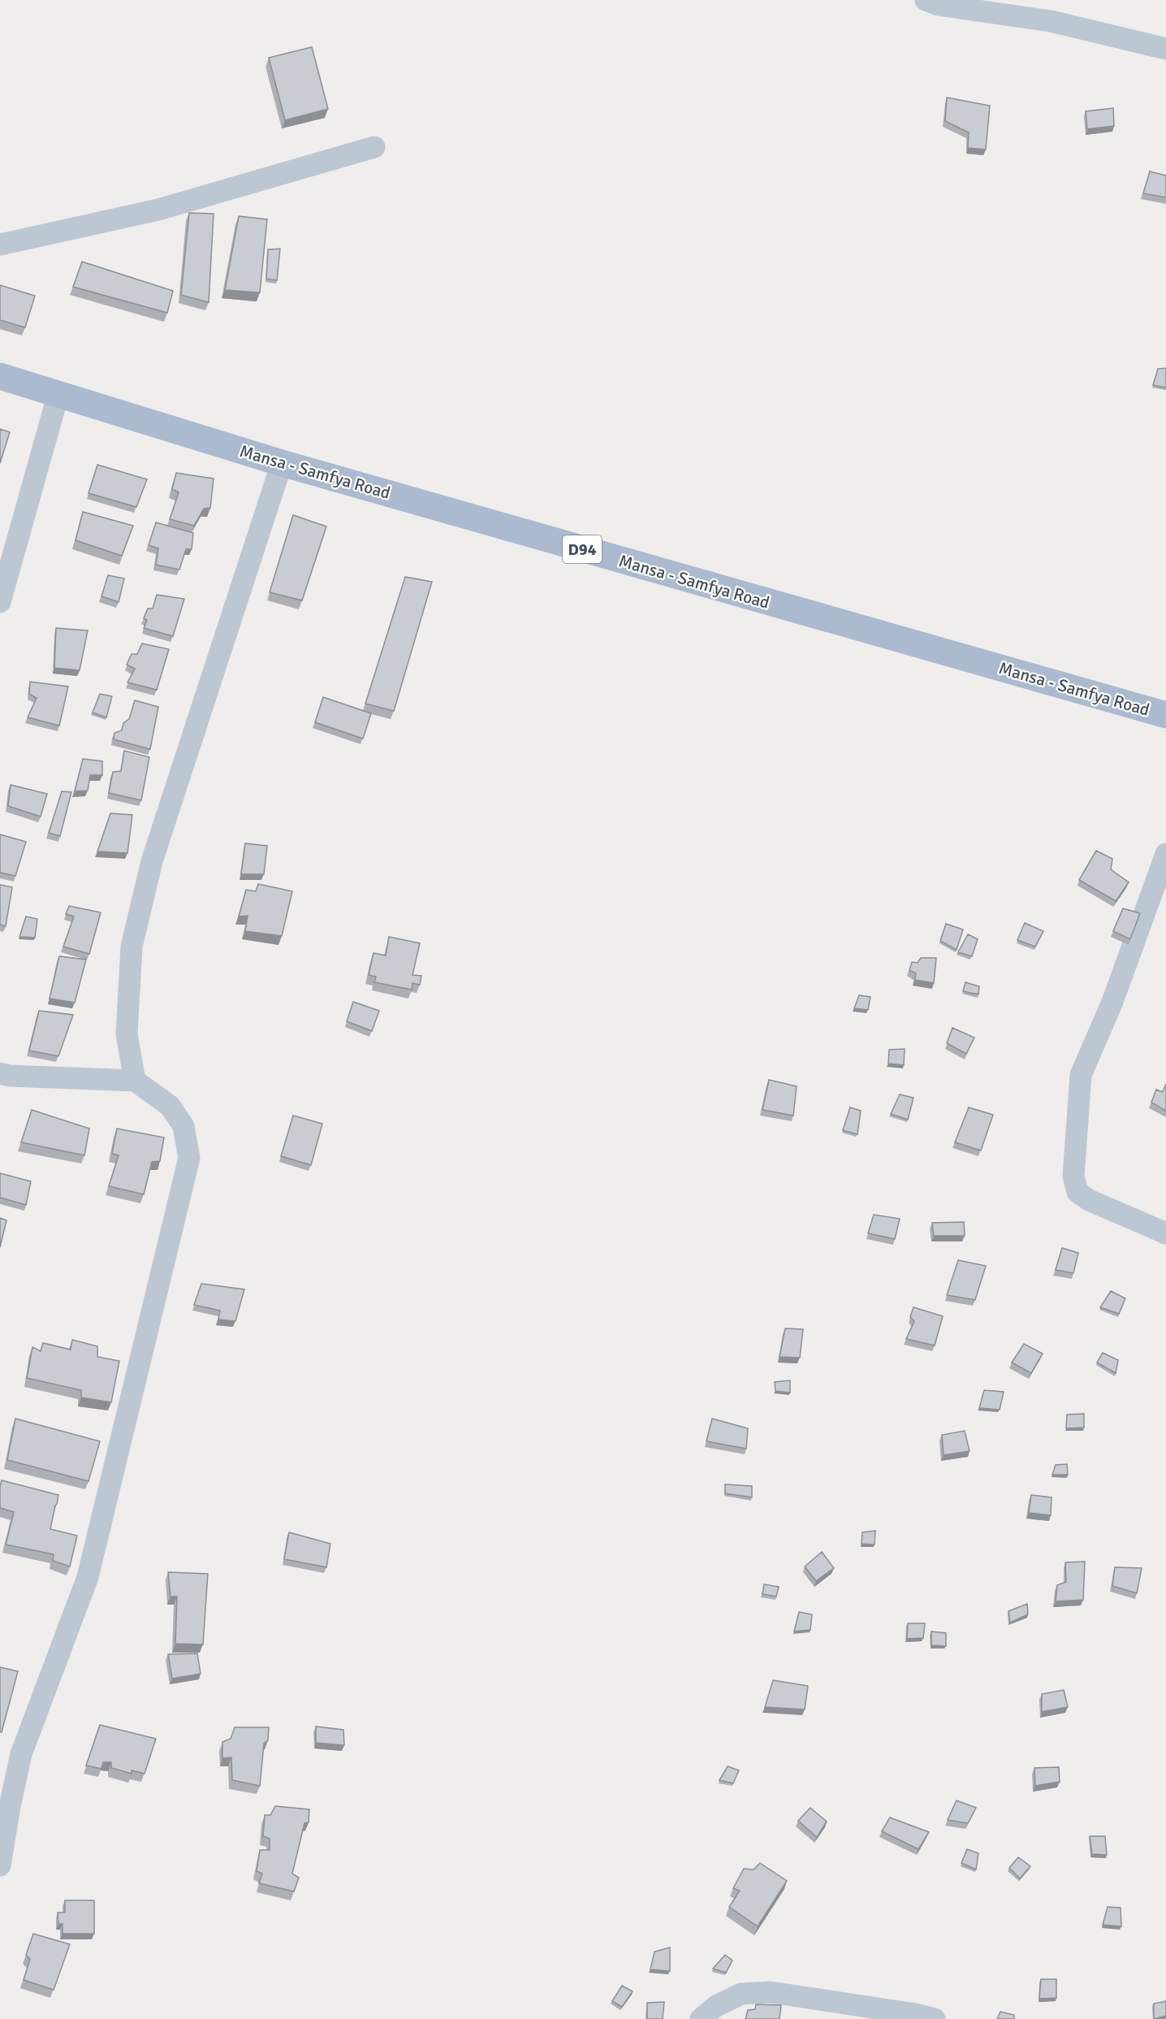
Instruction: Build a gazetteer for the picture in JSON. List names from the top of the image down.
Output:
{
  "streets": {
    "main road": ["Mansa - Samfya Road", "D94"]
  }
}
